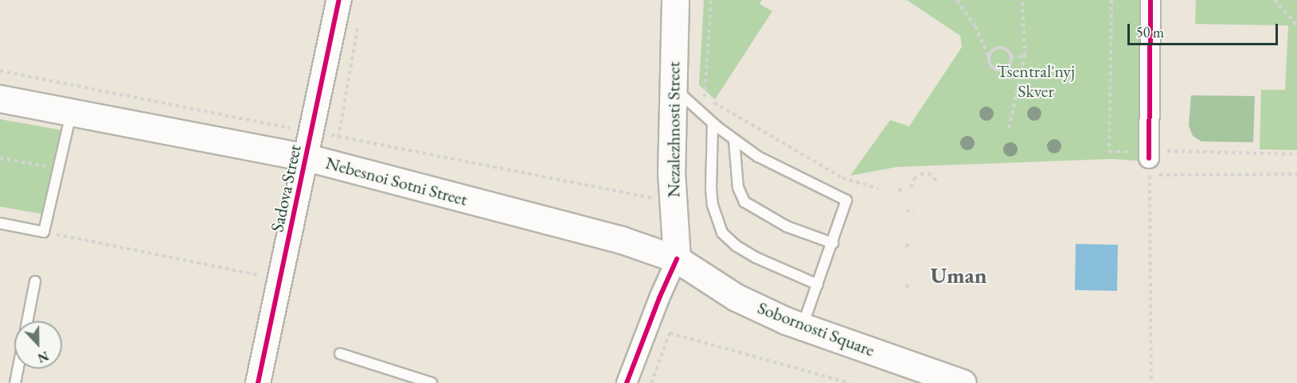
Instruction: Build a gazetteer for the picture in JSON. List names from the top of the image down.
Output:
{
  "streets": {
    "main road": ["Nezalezhnosti Street", "Nebesnoi Sotni Street", "Sobornosti Square"],
    "street": ["Sadova Street"]
  },
  "crossings": [
    ["Nezalezhnosti Street", "Nebesnoi Sotni Street"],
    ["Nezalezhnosti Street", "Sobornosti Square"],
    ["Nebesnoi Sotni Street", "Sadova Street"],
    ["Nebesnoi Sotni Street", "Sobornosti Square"]
  ],
  "districts": ["Uman"],
  "parks": ["Tsentral'nyj Skver"],
  "scale_bar": "50 m",
  "north": "bottom"
}
